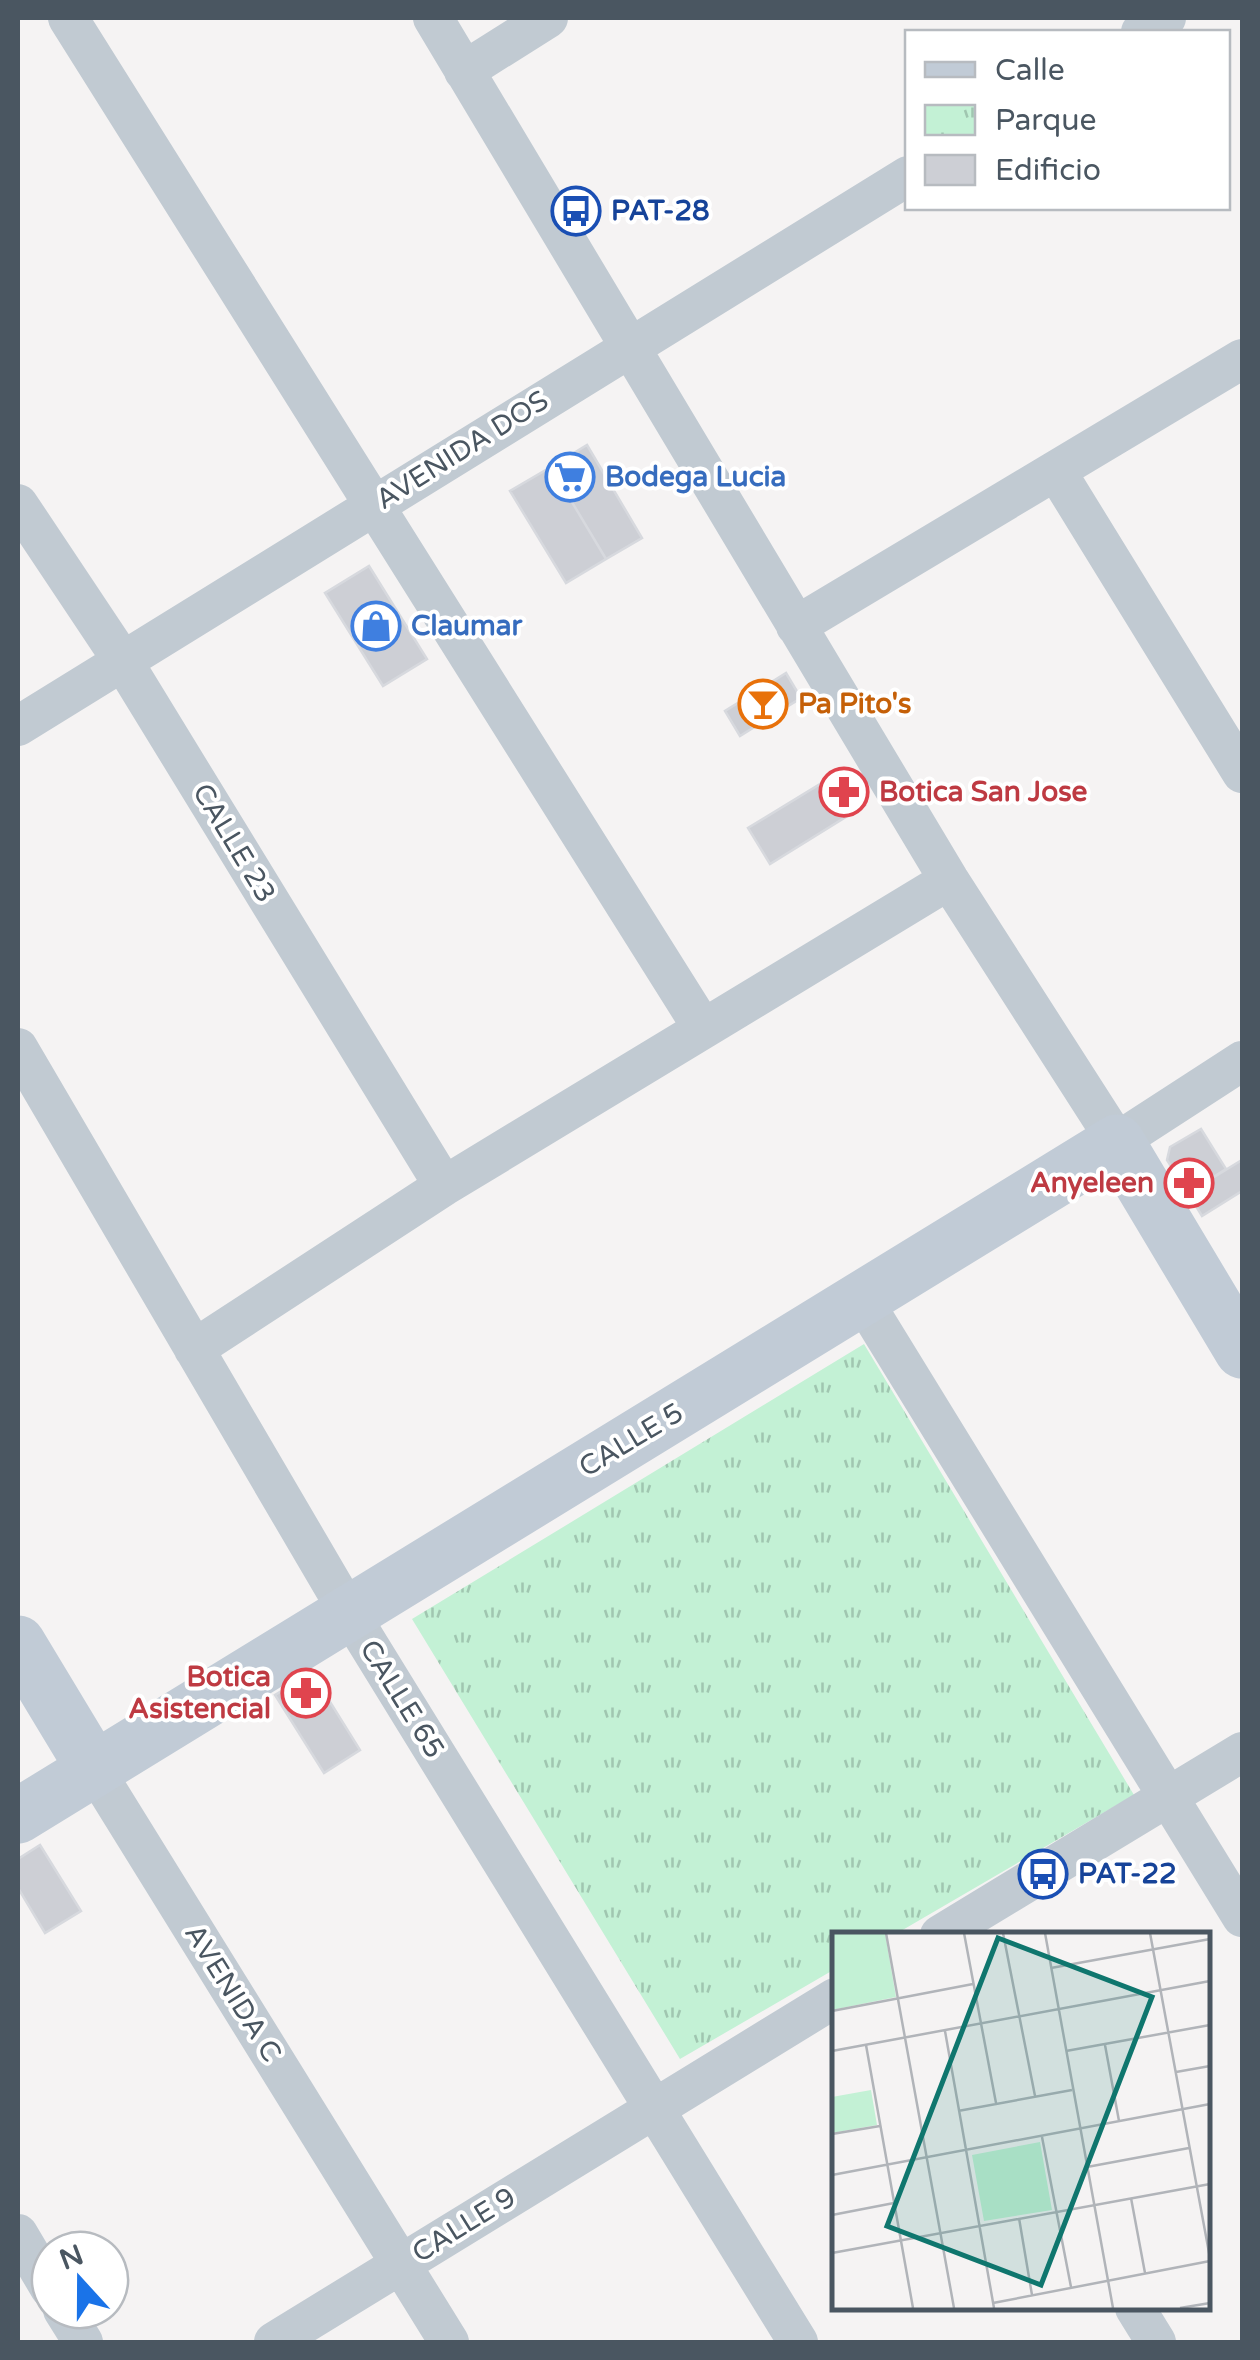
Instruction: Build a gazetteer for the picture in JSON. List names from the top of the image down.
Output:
{
  "streets": {
    "street": [
      "AVENIDA DOS",
      "CALLE 23",
      "CALLE 5",
      "CALLE 65",
      "AVENIDA C",
      "CALLE 9"
    ]
  },
  "crossings": [
    ["AVENIDA DOS", "CALLE 23"],
    ["CALLE 5", "CALLE 65"],
    ["CALLE 5", "AVENIDA C"],
    ["CALLE 65", "CALLE 9"],
    ["AVENIDA C", "CALLE 9"]
  ],
  "places": {
    "bus stop": ["PAT-28", "PAT-22"],
    "supermarket": ["Bodega Lucia"],
    "shop": ["Claumar"],
    "bar": ["Pa Pito's"],
    "pharmacy": ["Botica San Jose", "Anyeleen", "Botica Asistencial"]
  },
  "legend": ["Calle", "Parque", "Edificio"],
  "north": "top"
}
